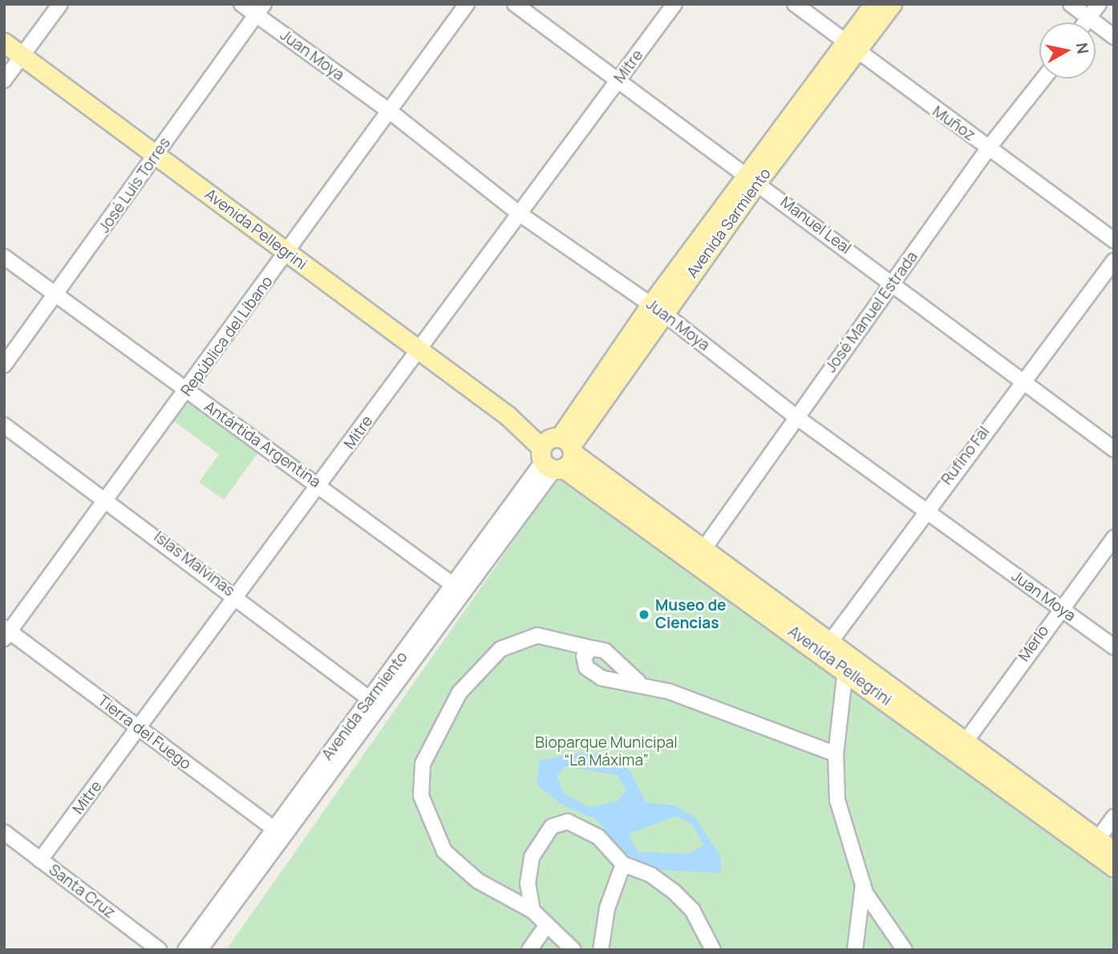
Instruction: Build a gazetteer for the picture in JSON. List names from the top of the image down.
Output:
{
  "streets": {
    "main road": ["Avenida Sarmiento", "Avenida Pellegrini"],
    "street": [
      "Juan Moya",
      "Mitre",
      "Muñoz",
      "José Luis Torres",
      "Manuel Leal",
      "José Manuel Estrada",
      "República del Líbano",
      "Antártida Argentina",
      "Rufino Fal",
      "Islas Malvinas",
      "Merlo",
      "Tierra del Fuego",
      "Santa Cruz"
    ]
  },
  "crossings": [
    ["Juan Moya", "Mitre"],
    ["Juan Moya", "José Luis Torres"],
    ["Juan Moya", "Avenida Sarmiento"],
    ["Juan Moya", "José Manuel Estrada"],
    ["Juan Moya", "República del Líbano"],
    ["Juan Moya", "Rufino Fal"],
    ["Juan Moya", "Merlo"],
    ["Mitre", "Manuel Leal"],
    ["Mitre", "Avenida Pellegrini"],
    ["Mitre", "Antártida Argentina"],
    ["Mitre", "Islas Malvinas"],
    ["Mitre", "Tierra del Fuego"],
    ["Mitre", "Santa Cruz"],
    ["Muñoz", "Avenida Sarmiento"],
    ["Muñoz", "José Manuel Estrada"],
    ["José Luis Torres", "Avenida Pellegrini"],
    ["José Luis Torres", "Antártida Argentina"],
    ["Avenida Sarmiento", "Manuel Leal"],
    ["Avenida Sarmiento", "Avenida Pellegrini"],
    ["Avenida Sarmiento", "Antártida Argentina"],
    ["Avenida Sarmiento", "Islas Malvinas"],
    ["Avenida Sarmiento", "Tierra del Fuego"],
    ["Manuel Leal", "José Manuel Estrada"],
    ["Manuel Leal", "Rufino Fal"],
    ["Avenida Pellegrini", "José Manuel Estrada"],
    ["Avenida Pellegrini", "República del Líbano"],
    ["Avenida Pellegrini", "Rufino Fal"],
    ["Avenida Pellegrini", "Merlo"],
    ["República del Líbano", "Antártida Argentina"],
    ["República del Líbano", "Islas Malvinas"],
    ["República del Líbano", "Tierra del Fuego"]
  ],
  "parks": ["Bioparque Municipal “La Máxima”"],
  "places": ["Museo de Ciencias"],
  "north": "right"
}
